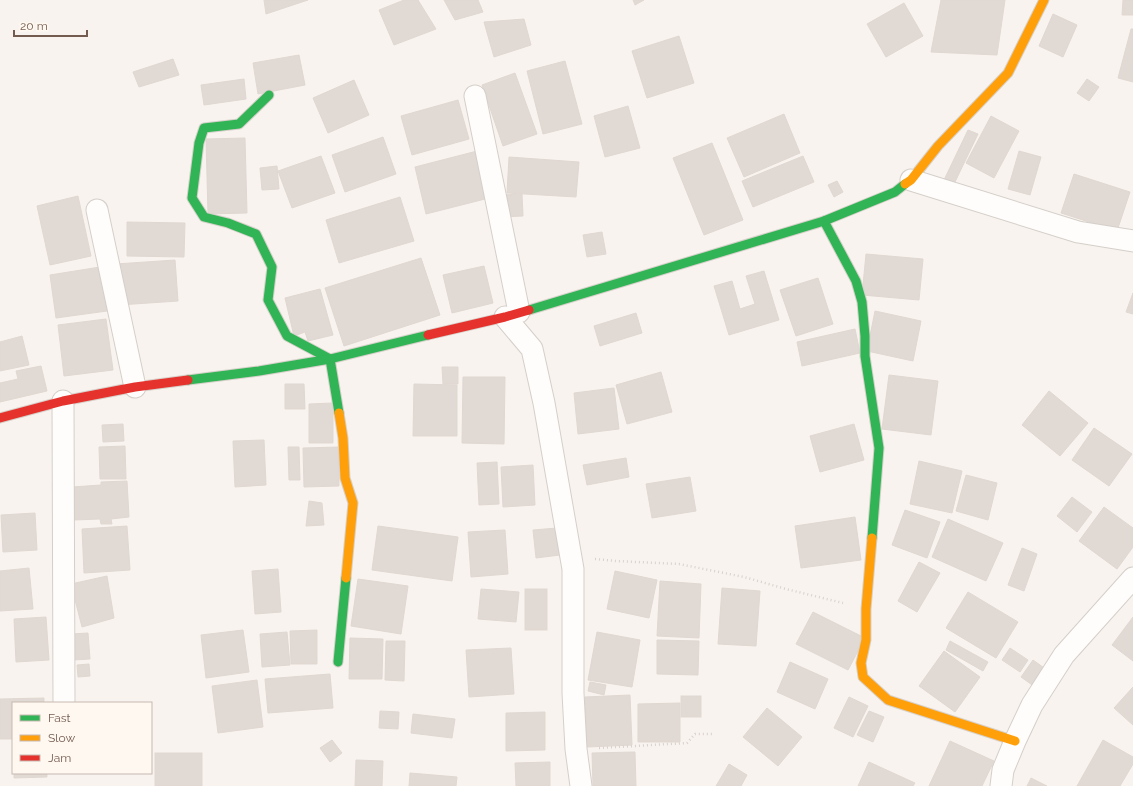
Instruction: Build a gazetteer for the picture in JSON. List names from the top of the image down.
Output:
{
  "legend": ["Fast", "Slow", "Jam"],
  "scale_bar": "20 m"
}
